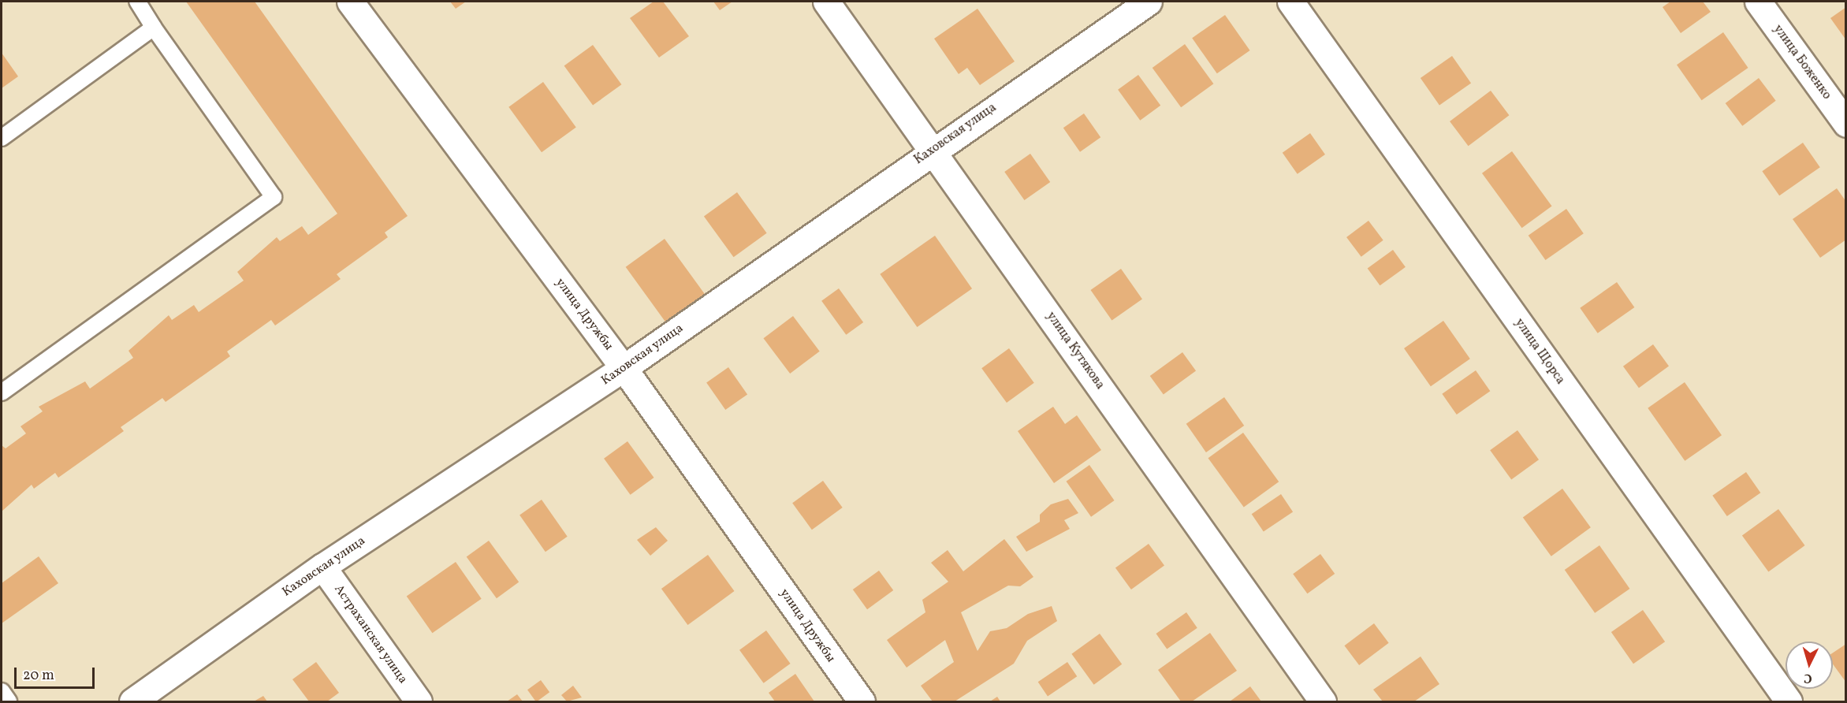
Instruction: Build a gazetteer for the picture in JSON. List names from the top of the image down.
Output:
{
  "streets": {
    "street": [
      "улица Боженко",
      "Каховская улица",
      "улица Дружбы",
      "улица Кутякова",
      "улица Щорса",
      "Астраханская улица"
    ]
  },
  "crossings": [
    ["Каховская улица", "улица Дружбы"],
    ["Каховская улица", "улица Кутякова"],
    ["Каховская улица", "Астраханская улица"]
  ],
  "scale_bar": "20 m",
  "north": "bottom"
}
